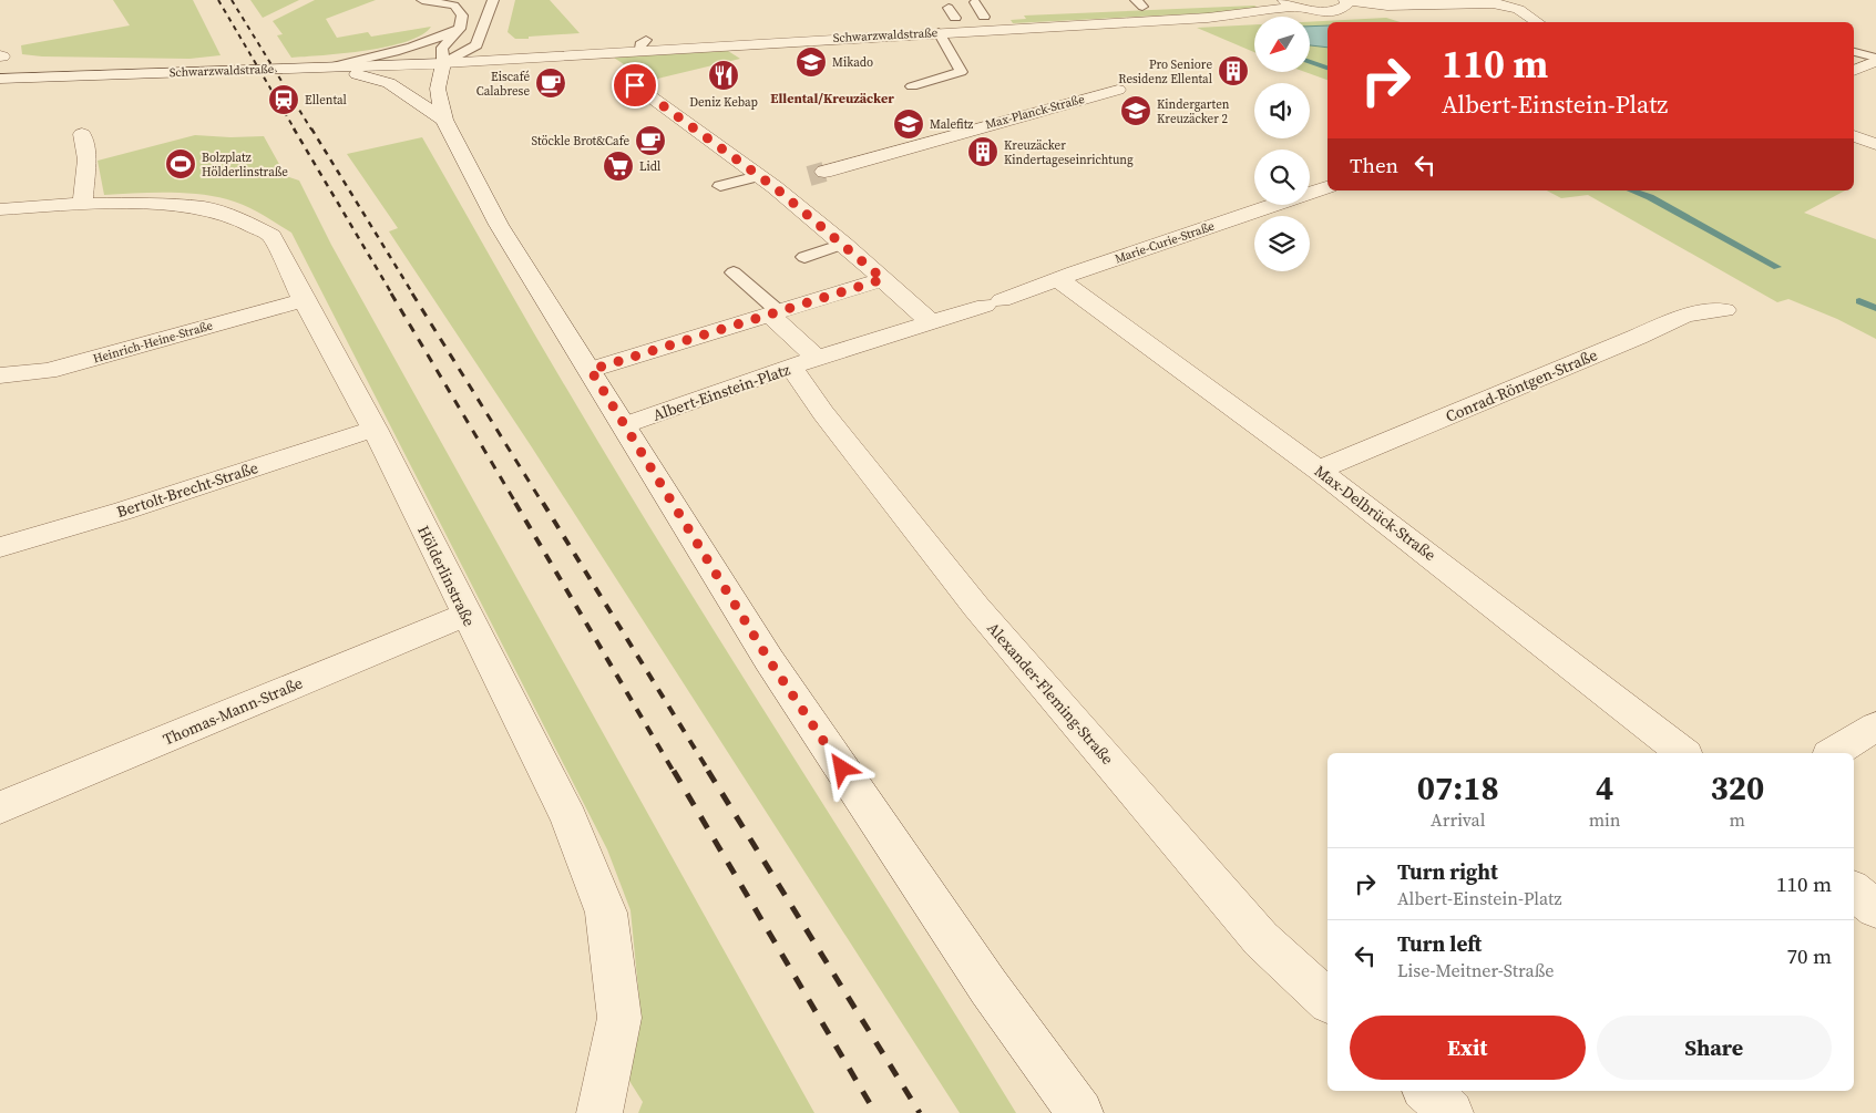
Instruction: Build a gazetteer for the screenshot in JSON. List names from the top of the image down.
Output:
{
  "streets": {
    "street": [
      "Schwarzwaldstraße",
      "Max-Planck-Straße",
      "Marie-Curie-Straße",
      "Heinrich-Heine-Straße",
      "Conrad-Röntgen-Straße",
      "Albert-Einstein-Platz",
      "Bertolt-Brecht-Straße",
      "Max-Delbrück-Straße",
      "Hölderlinstraße",
      "Alexander-Fleming-Straße",
      "Thomas-Mann-Straße"
    ]
  },
  "crossings": [
    ["Marie-Curie-Straße", "Albert-Einstein-Platz"],
    ["Marie-Curie-Straße", "Max-Delbrück-Straße"],
    ["Heinrich-Heine-Straße", "Hölderlinstraße"],
    ["Conrad-Röntgen-Straße", "Max-Delbrück-Straße"],
    ["Albert-Einstein-Platz", "Alexander-Fleming-Straße"],
    ["Bertolt-Brecht-Straße", "Hölderlinstraße"],
    ["Hölderlinstraße", "Thomas-Mann-Straße"]
  ],
  "districts": ["Ellental/Kreuzäcker"],
  "places": {
    "school or university": ["Mikado", "Kindergarten Kreuzäcker 2", "Malefitz"],
    "building": ["Pro Seniore Residenz Ellental", "Kreuzäcker Kindertageseinrichtung"],
    "restaurant": ["Deniz Kebap"],
    "cafe": ["Eiscafé Calabrese", "Stöckle Brot&Cafe"],
    "station": ["Ellental"],
    "sports": ["Bolzplatz Hölderlinstraße"],
    "supermarket": ["Lidl"]
  },
  "north": "bottom left",
  "page": {
    "turn": ["110 m", "Albert-Einstein-Platz"],
    "then": "Then",
    "eta": [
      "07:18",
      "Arrival",
      "4",
      "min",
      "320",
      "m"
    ],
    "list": [
      {
        "name": "Turn right",
        "note": "Albert-Einstein-Platz",
        "value": "110 m"
      },
      {
        "name": "Turn left",
        "note": "Lise-Meitner-Straße",
        "value": "70 m"
      }
    ],
    "buttons": ["Exit", "Share"]
  }
}
